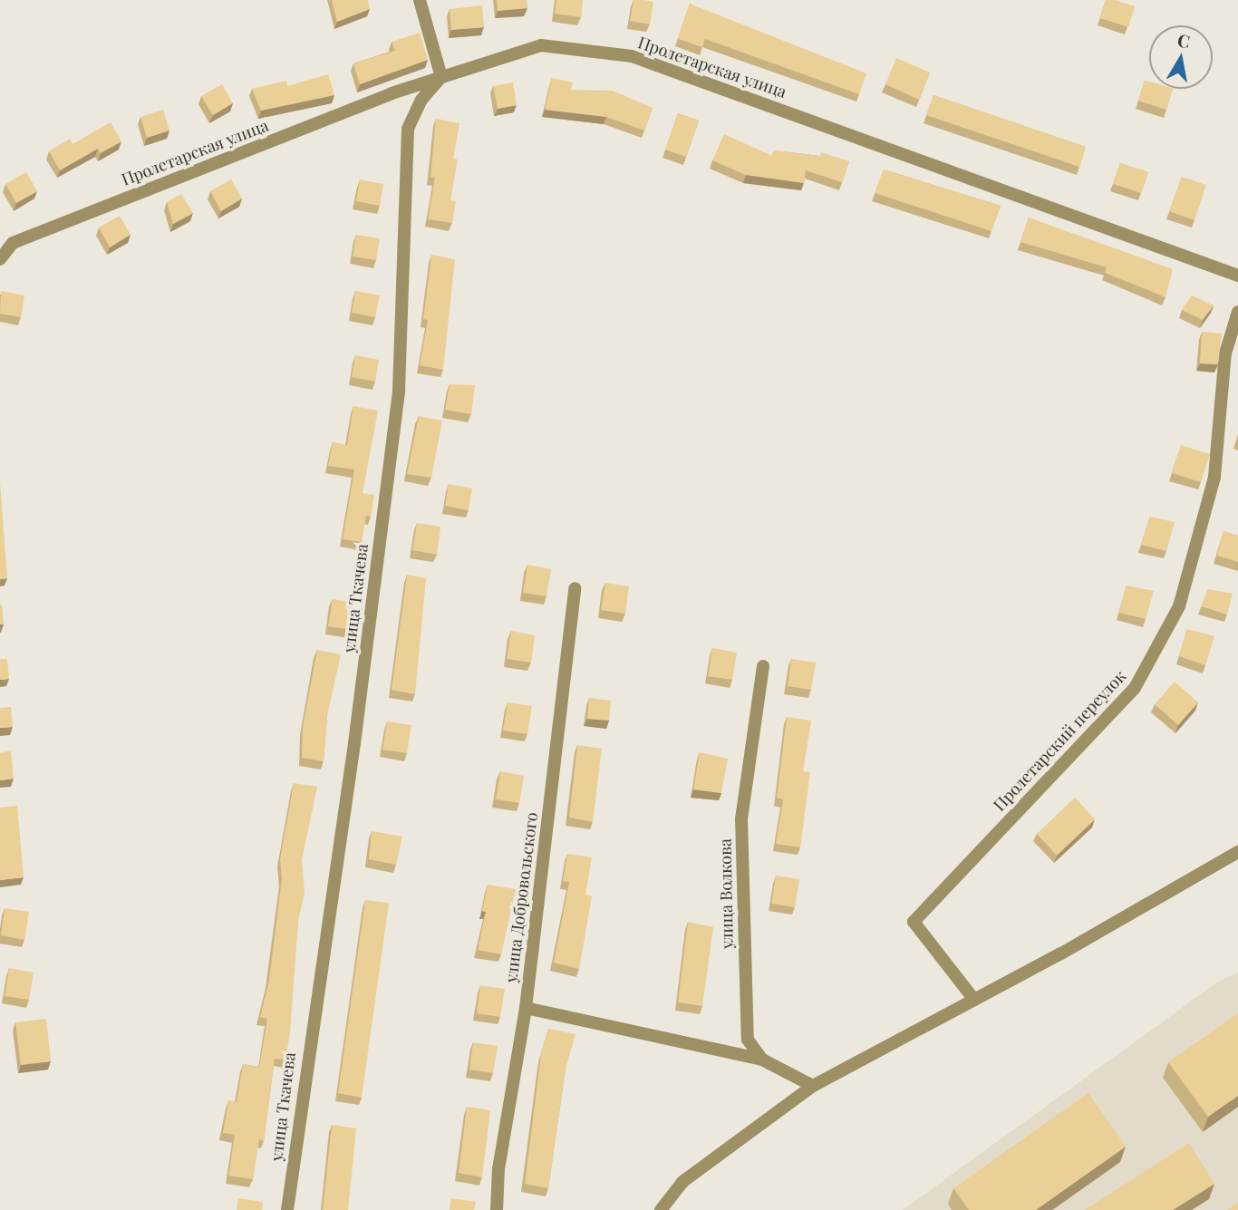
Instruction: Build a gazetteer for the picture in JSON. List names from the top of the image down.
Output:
{
  "streets": {
    "street": [
      "Пролетарская улица",
      "улица Ткачева",
      "Пролетарский переулок",
      "улица Волкова",
      "улица Добровольского"
    ]
  },
  "crossings": [
    ["Пролетарская улица", "улица Ткачева"]
  ],
  "north": "top"
}
